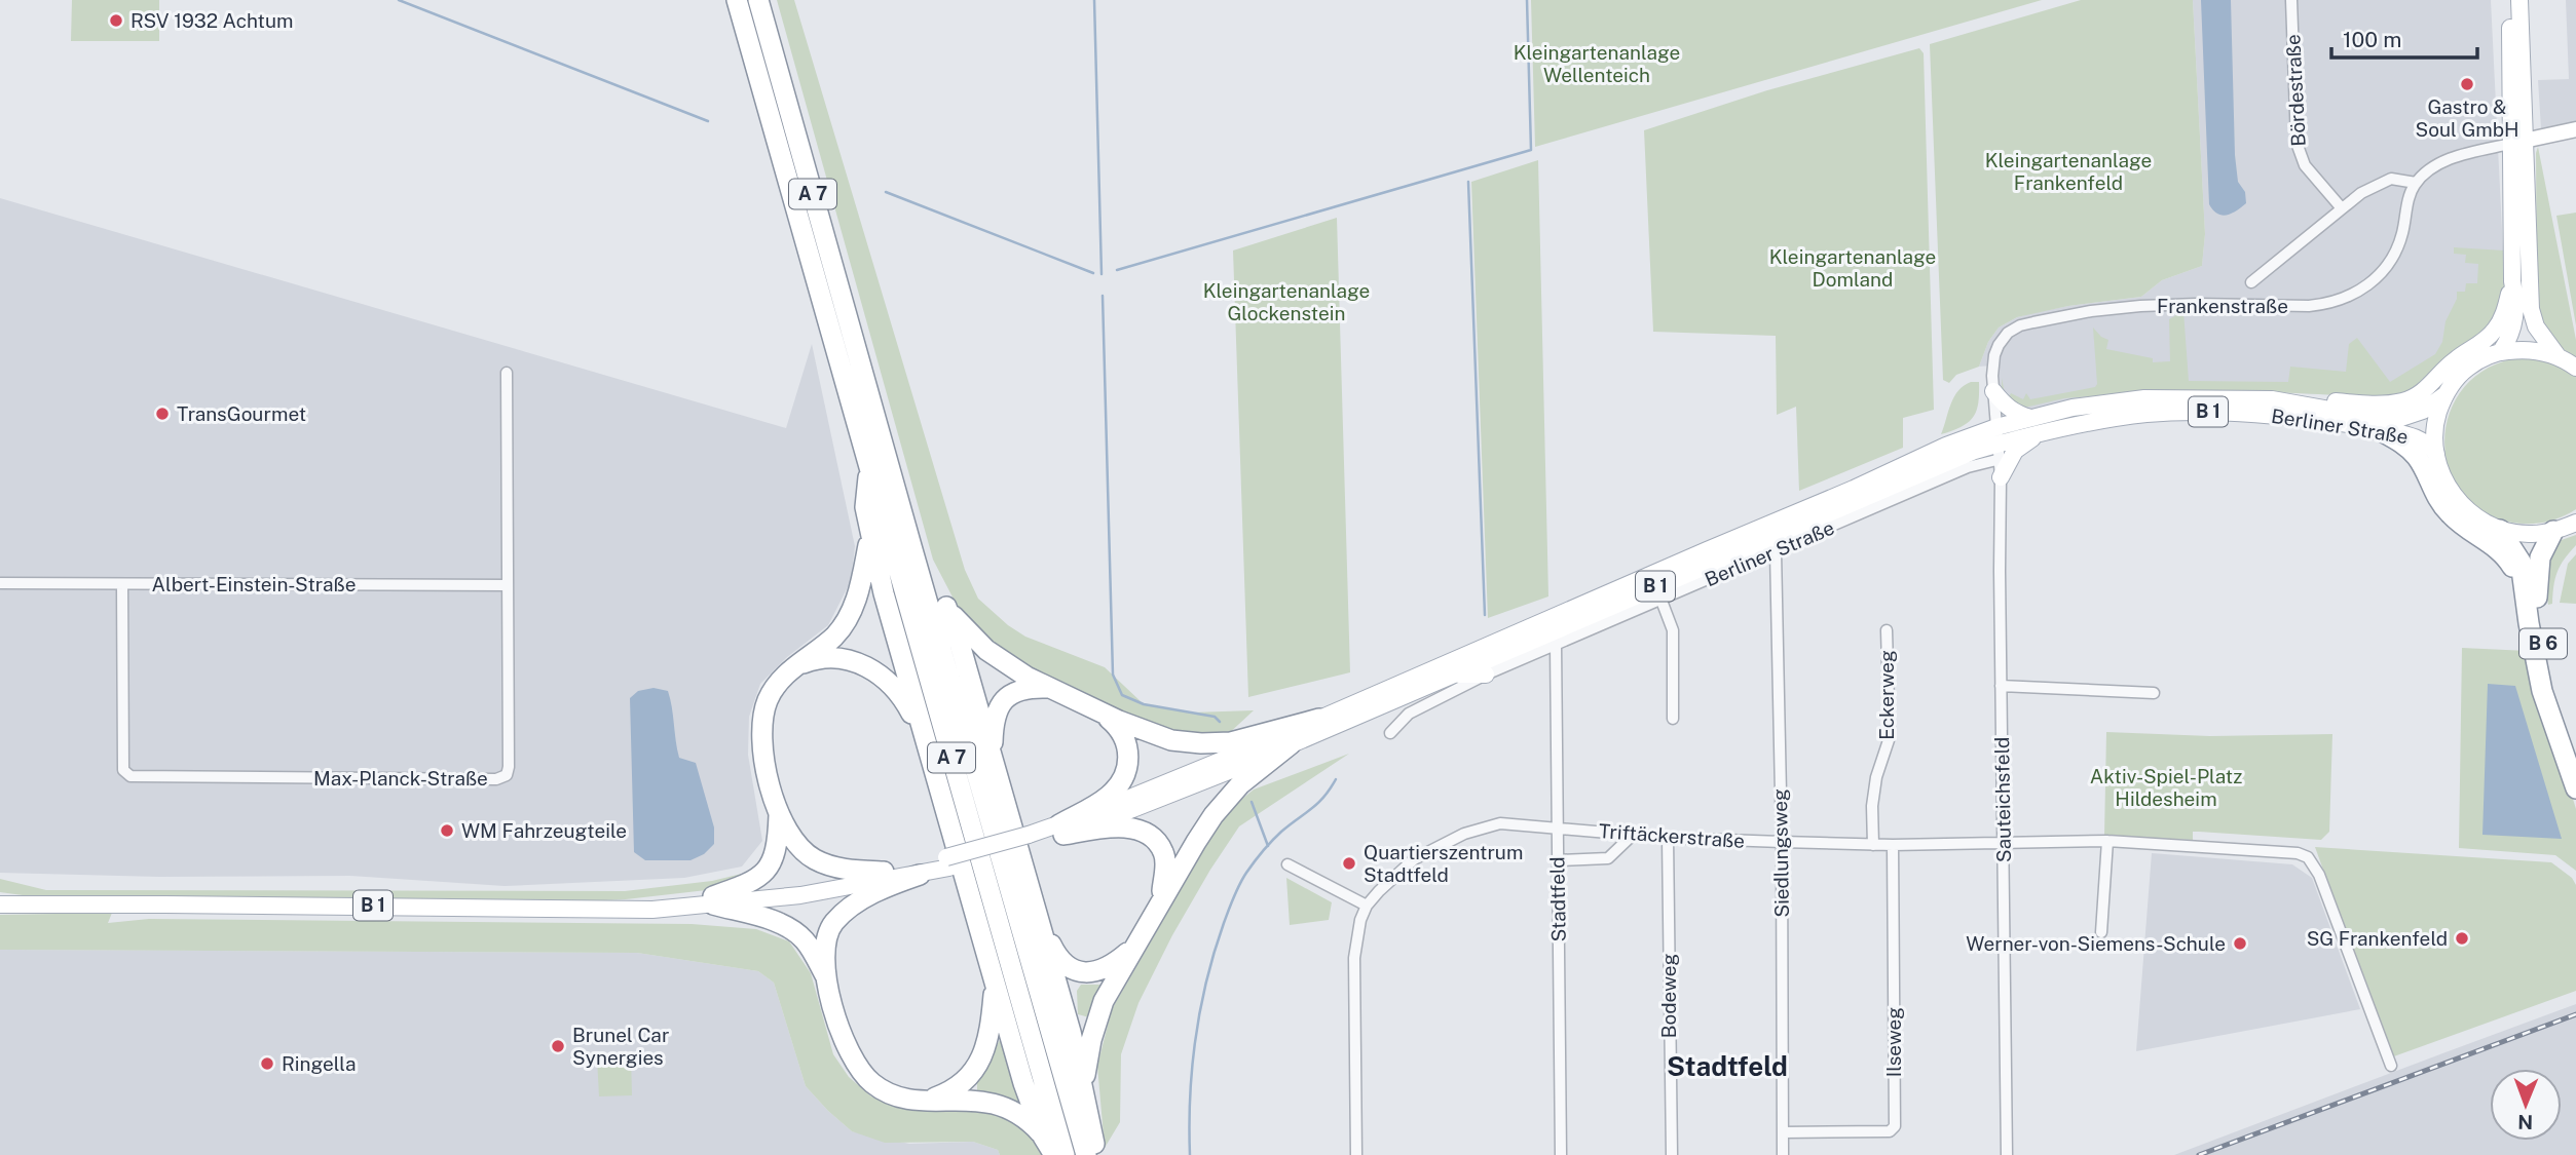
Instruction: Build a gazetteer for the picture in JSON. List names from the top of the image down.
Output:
{
  "streets": {
    "highway": ["A 7", "B 6"],
    "main road": ["B 1", "Berliner Straße"],
    "street": [
      "Bördestraße",
      "Frankenstraße",
      "Albert-Einstein-Straße",
      "Eckerweg",
      "Max-Planck-Straße",
      "Sauteichsfeld",
      "Triftäckerstraße",
      "Siedlungsweg",
      "Stadtfeld",
      "Bodeweg",
      "Ilseweg"
    ]
  },
  "crossings": [
    ["Bördestraße", "Frankenstraße"],
    ["B 1", "Berliner Straße"],
    ["B 1", "Sauteichsfeld"],
    ["Berliner Straße", "Sauteichsfeld"],
    ["Berliner Straße", "Siedlungsweg"],
    ["Berliner Straße", "Stadtfeld"],
    ["Albert-Einstein-Straße", "Max-Planck-Straße"],
    ["Eckerweg", "Triftäckerstraße"],
    ["Sauteichsfeld", "Triftäckerstraße"],
    ["Triftäckerstraße", "Siedlungsweg"],
    ["Triftäckerstraße", "Stadtfeld"],
    ["Triftäckerstraße", "Bodeweg"],
    ["Triftäckerstraße", "Ilseweg"],
    ["Siedlungsweg", "Ilseweg"]
  ],
  "districts": ["Stadtfeld"],
  "parks": [
    "Kleingartenanlage Wellenteich",
    "Kleingartenanlage Frankenfeld",
    "Kleingartenanlage Domland",
    "Kleingartenanlage Glockenstein",
    "Aktiv-Spiel-Platz Hildesheim"
  ],
  "places": [
    "RSV 1932 Achtum",
    "Gastro & Soul GmbH",
    "TransGourmet",
    "WM Fahrzeugteile",
    "Quartierszentrum Stadtfeld",
    "SG Frankenfeld",
    "Werner-von-Siemens-Schule",
    "Brunel Car Synergies",
    "Ringella"
  ],
  "scale_bar": "100 m",
  "north": "bottom"
}
